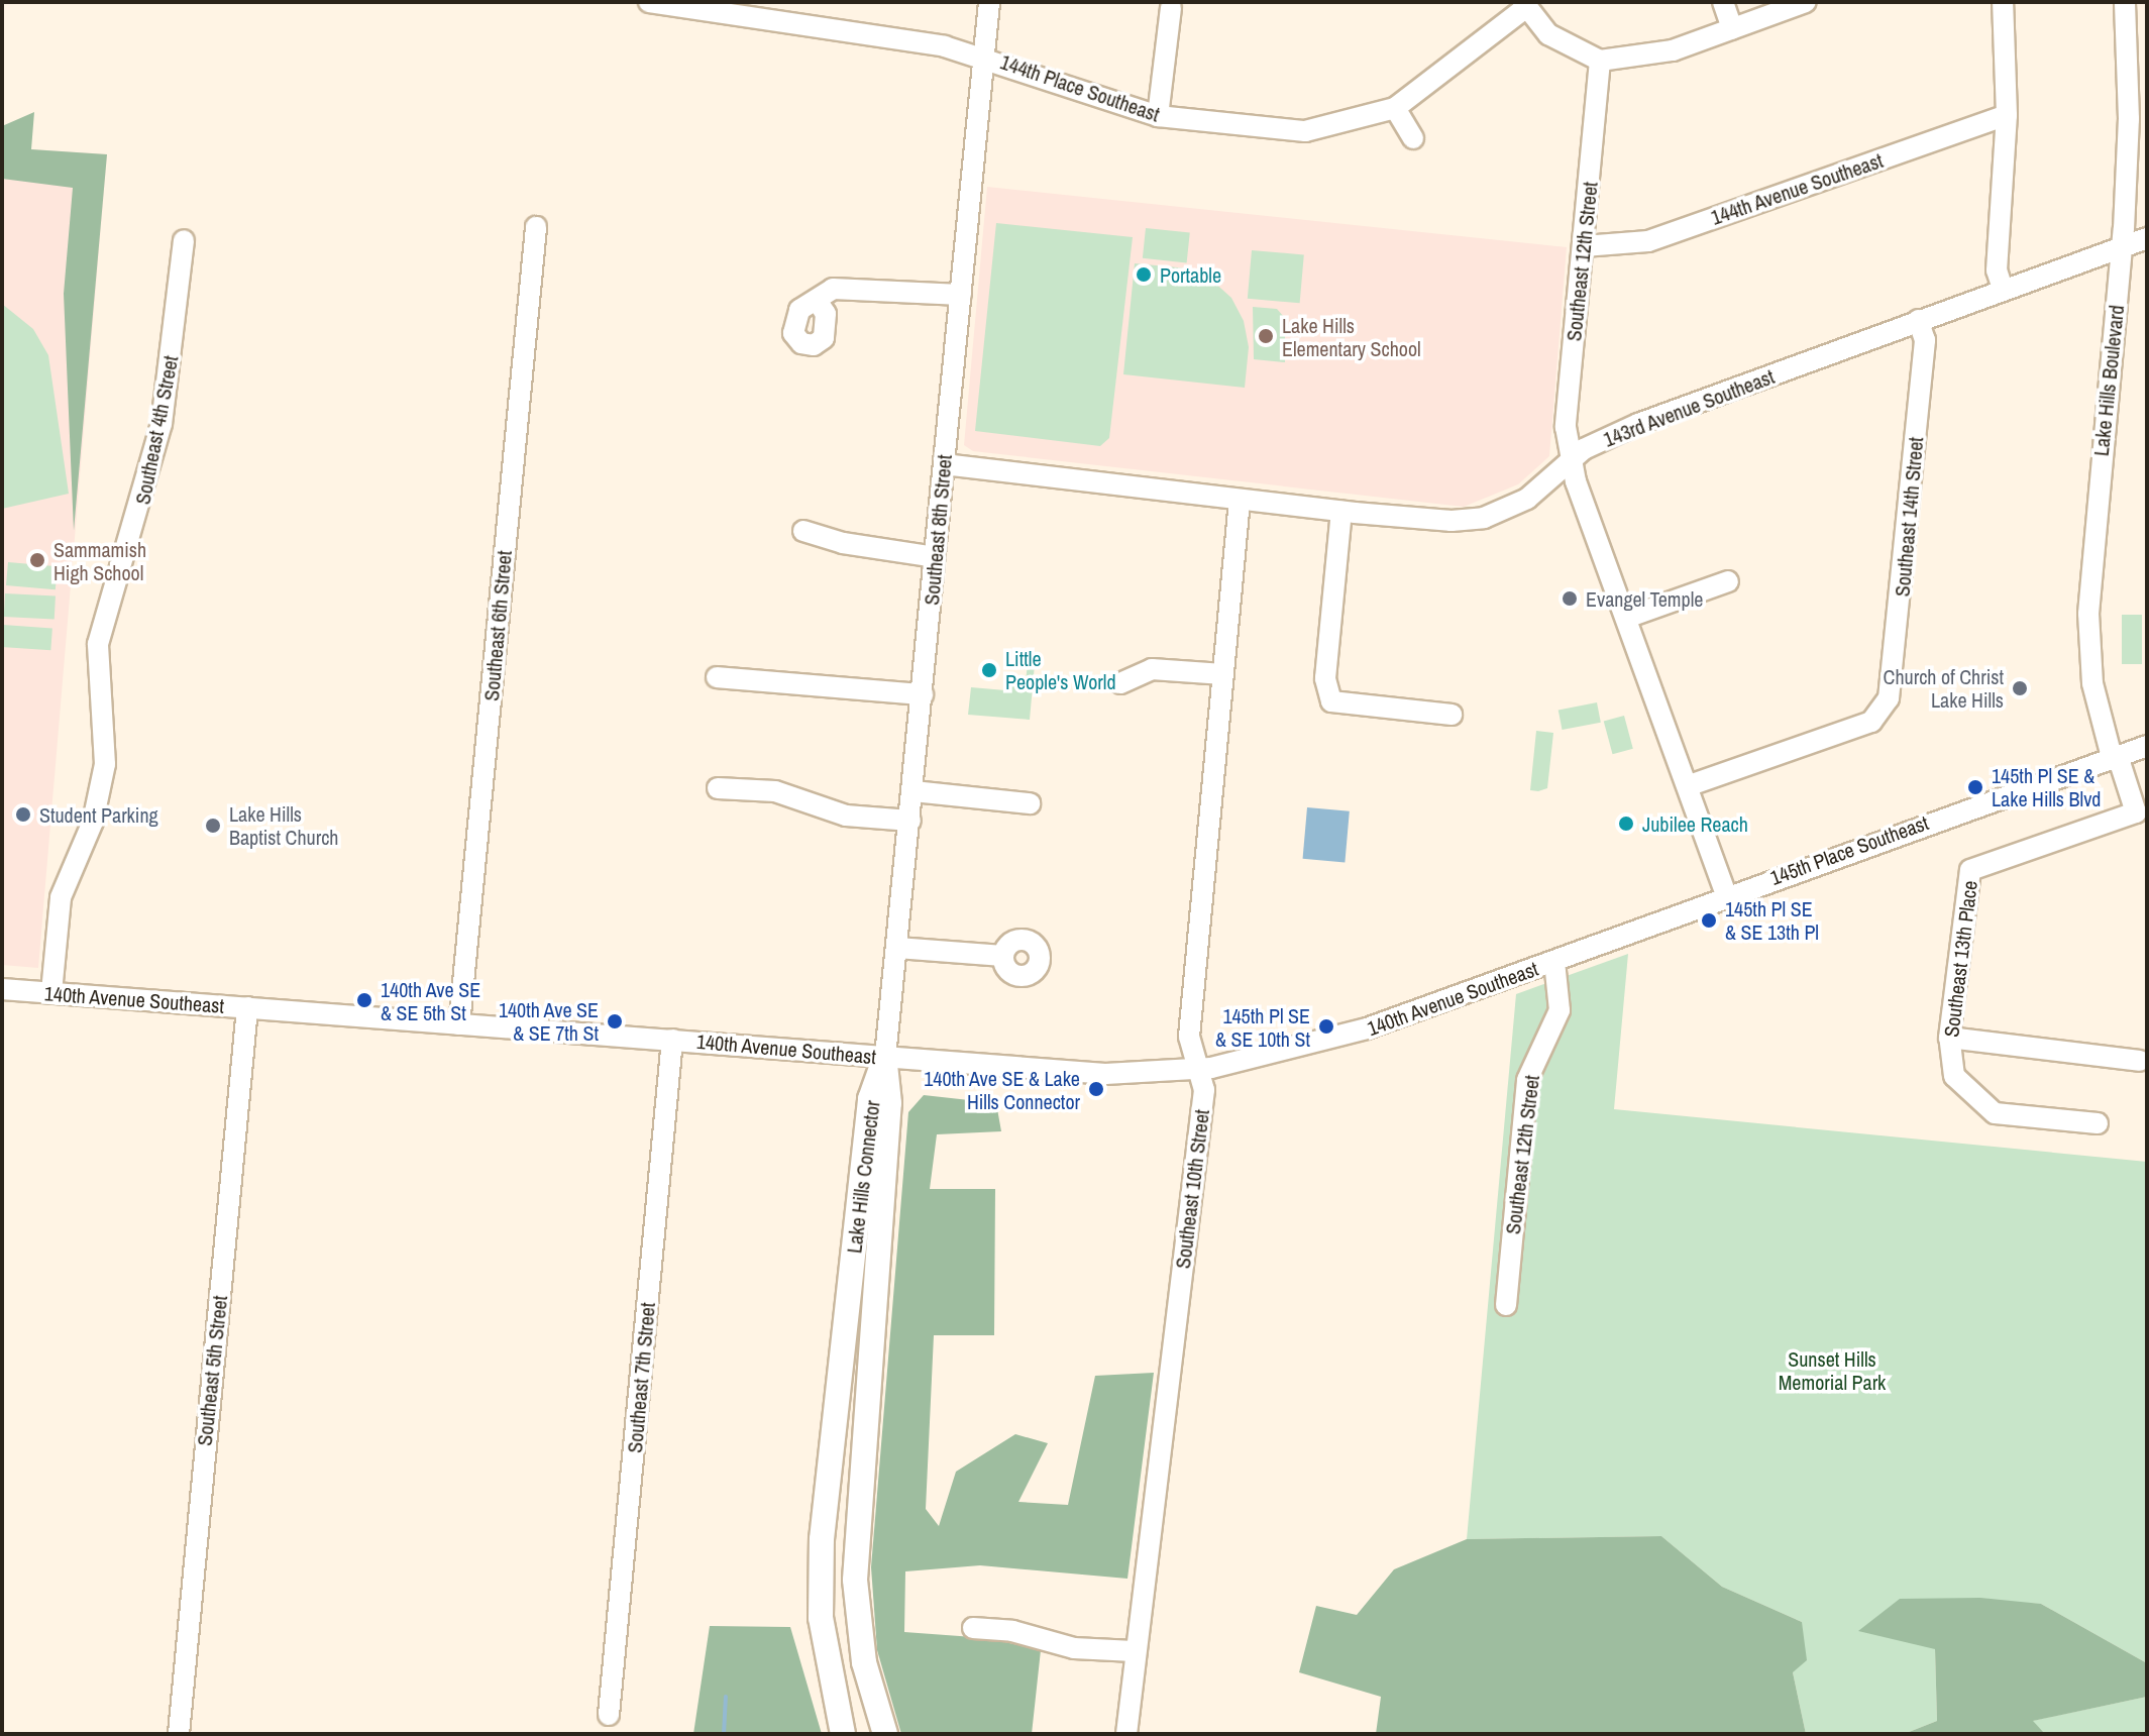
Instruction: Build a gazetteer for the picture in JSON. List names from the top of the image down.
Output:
{
  "streets": {
    "main road": ["Lake Hills Connector"],
    "street": [
      "144th Place Southeast",
      "144th Avenue Southeast",
      "Southeast 12th Street",
      "Lake Hills Boulevard",
      "143rd Avenue Southeast",
      "Southeast 4th Street",
      "Southeast 14th Street",
      "Southeast 8th Street",
      "Southeast 6th Street",
      "145th Place Southeast",
      "Southeast 13th Place",
      "140th Avenue Southeast",
      "Southeast 10th Street",
      "Southeast 5th Street",
      "Southeast 7th Street"
    ]
  },
  "crossings": [
    ["144th Place Southeast", "Southeast 8th Street"],
    ["144th Avenue Southeast", "Southeast 12th Street"],
    ["Southeast 12th Street", "143rd Avenue Southeast"],
    ["Southeast 12th Street", "145th Place Southeast"],
    ["Southeast 12th Street", "140th Avenue Southeast"],
    ["Lake Hills Boulevard", "143rd Avenue Southeast"],
    ["Lake Hills Boulevard", "145th Place Southeast"],
    ["Lake Hills Boulevard", "Southeast 13th Place"],
    ["143rd Avenue Southeast", "Southeast 14th Street"],
    ["143rd Avenue Southeast", "Southeast 8th Street"],
    ["143rd Avenue Southeast", "Southeast 10th Street"],
    ["Southeast 4th Street", "140th Avenue Southeast"],
    ["Southeast 8th Street", "140th Avenue Southeast"],
    ["Southeast 8th Street", "Lake Hills Connector"],
    ["Southeast 6th Street", "140th Avenue Southeast"],
    ["145th Place Southeast", "Southeast 13th Place"],
    ["145th Place Southeast", "140th Avenue Southeast"],
    ["140th Avenue Southeast", "Lake Hills Connector"],
    ["140th Avenue Southeast", "Southeast 10th Street"],
    ["140th Avenue Southeast", "Southeast 5th Street"],
    ["140th Avenue Southeast", "Southeast 7th Street"]
  ],
  "parks": ["Sunset Hills Memorial Park"],
  "places": [
    "Portable",
    "Lake Hills Elementary School",
    "Sammamish High School",
    "Evangel Temple",
    "Little People's World",
    "Church of Christ Lake Hills",
    "145th Pl SE & Lake Hills Blvd",
    "Student Parking",
    "Jubilee Reach",
    "Lake Hills Baptist Church",
    "145th Pl SE & SE 13th Pl",
    "140th Ave SE & SE 5th St",
    "140th Ave SE & SE 7th St",
    "145th Pl SE & SE 10th St",
    "140th Ave SE & Lake Hills Connector"
  ]
}
